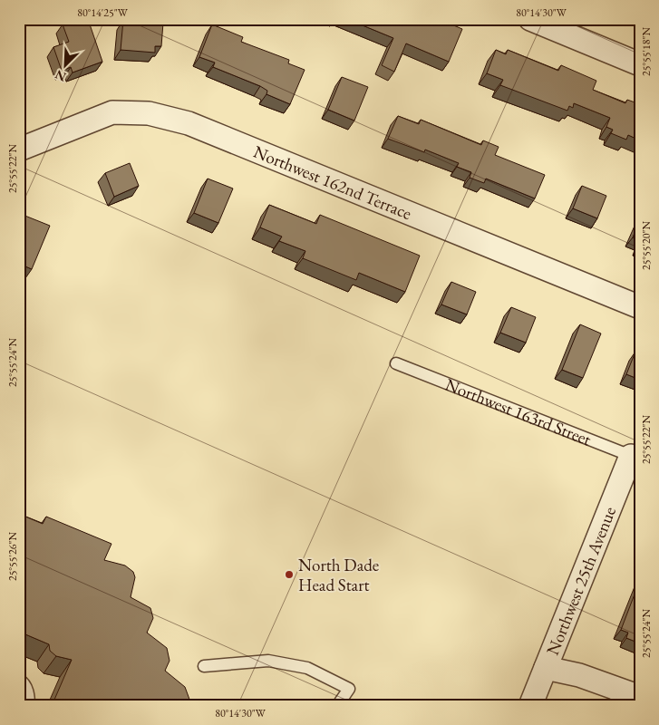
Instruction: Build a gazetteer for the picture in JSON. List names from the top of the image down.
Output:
{
  "streets": {
    "street": ["Northwest 162nd Terrace", "Northwest 25th Avenue"],
    "lane": ["Northwest 163rd Street"]
  },
  "crossings": [
    ["Northwest 163rd Street", "Northwest 25th Avenue"]
  ],
  "places": ["North Dade Head Start"],
  "north": "bottom left",
  "coordinates": [
    "80°14'25\"W",
    "80°14'30\"W",
    "25°55'18\"N",
    "25°55'22\"N",
    "25°55'20\"N",
    "25°55'24\"N",
    "25°55'26\"N"
  ]
}
